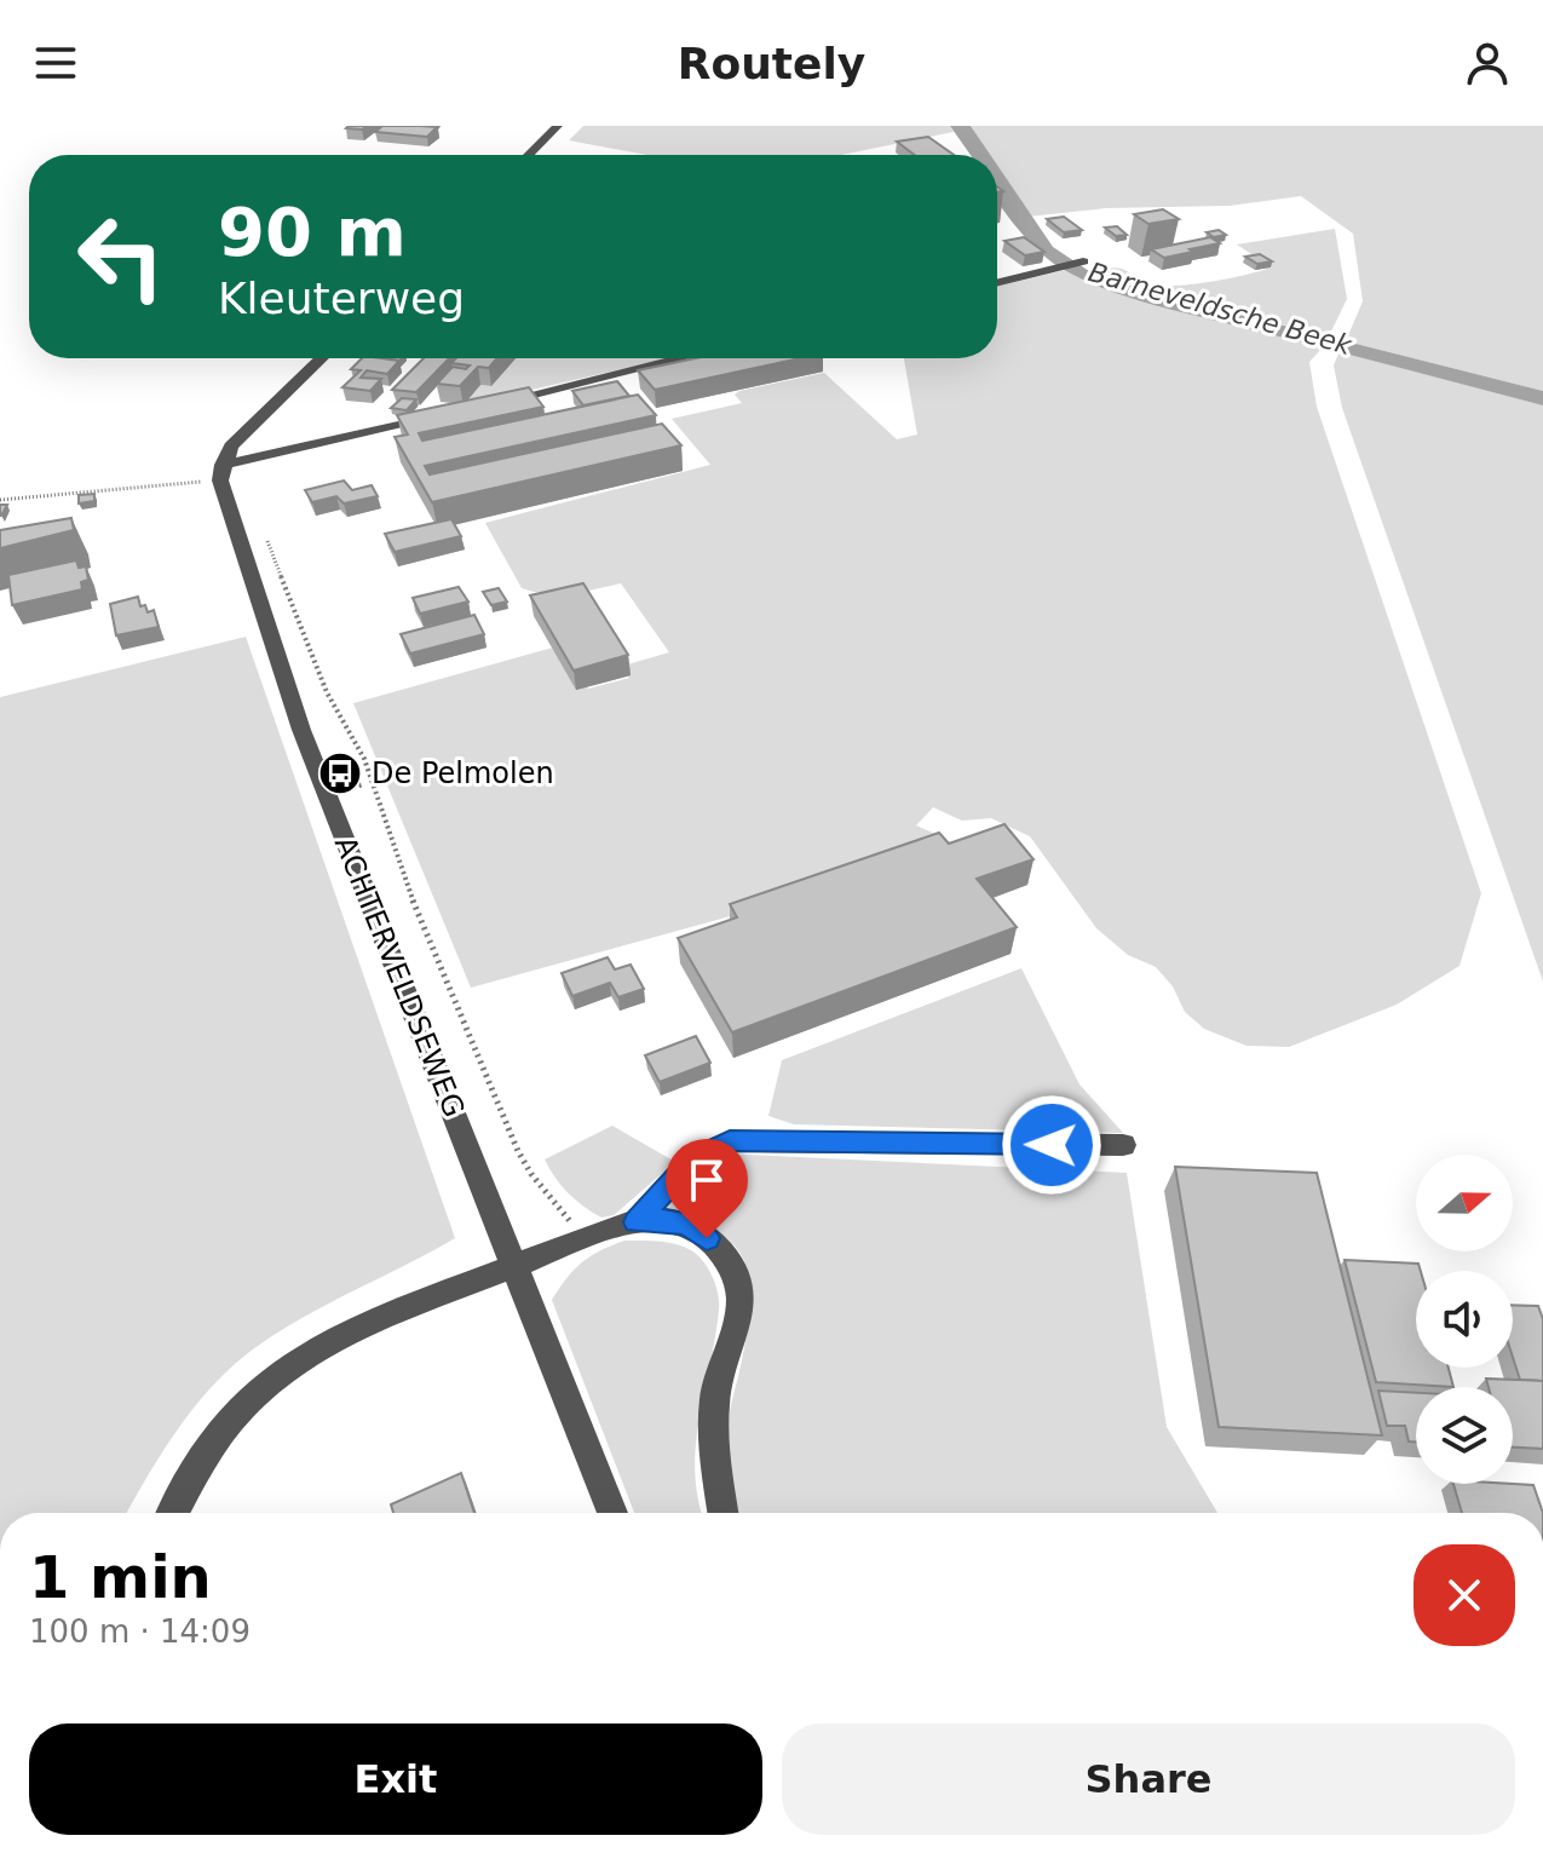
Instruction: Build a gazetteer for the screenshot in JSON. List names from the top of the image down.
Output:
{
  "streets": {
    "street": ["ACHTERVELDSEWEG"]
  },
  "water": ["Barneveldsche Beek"],
  "places": {
    "bus stop": ["De Pelmolen"]
  },
  "north": "right",
  "page": {
    "header": "Routely",
    "turn": ["90 m", "Kleuterweg"],
    "heading": ["1 min", "100 m · 14:09"],
    "buttons": ["Exit", "Share"]
  }
}
